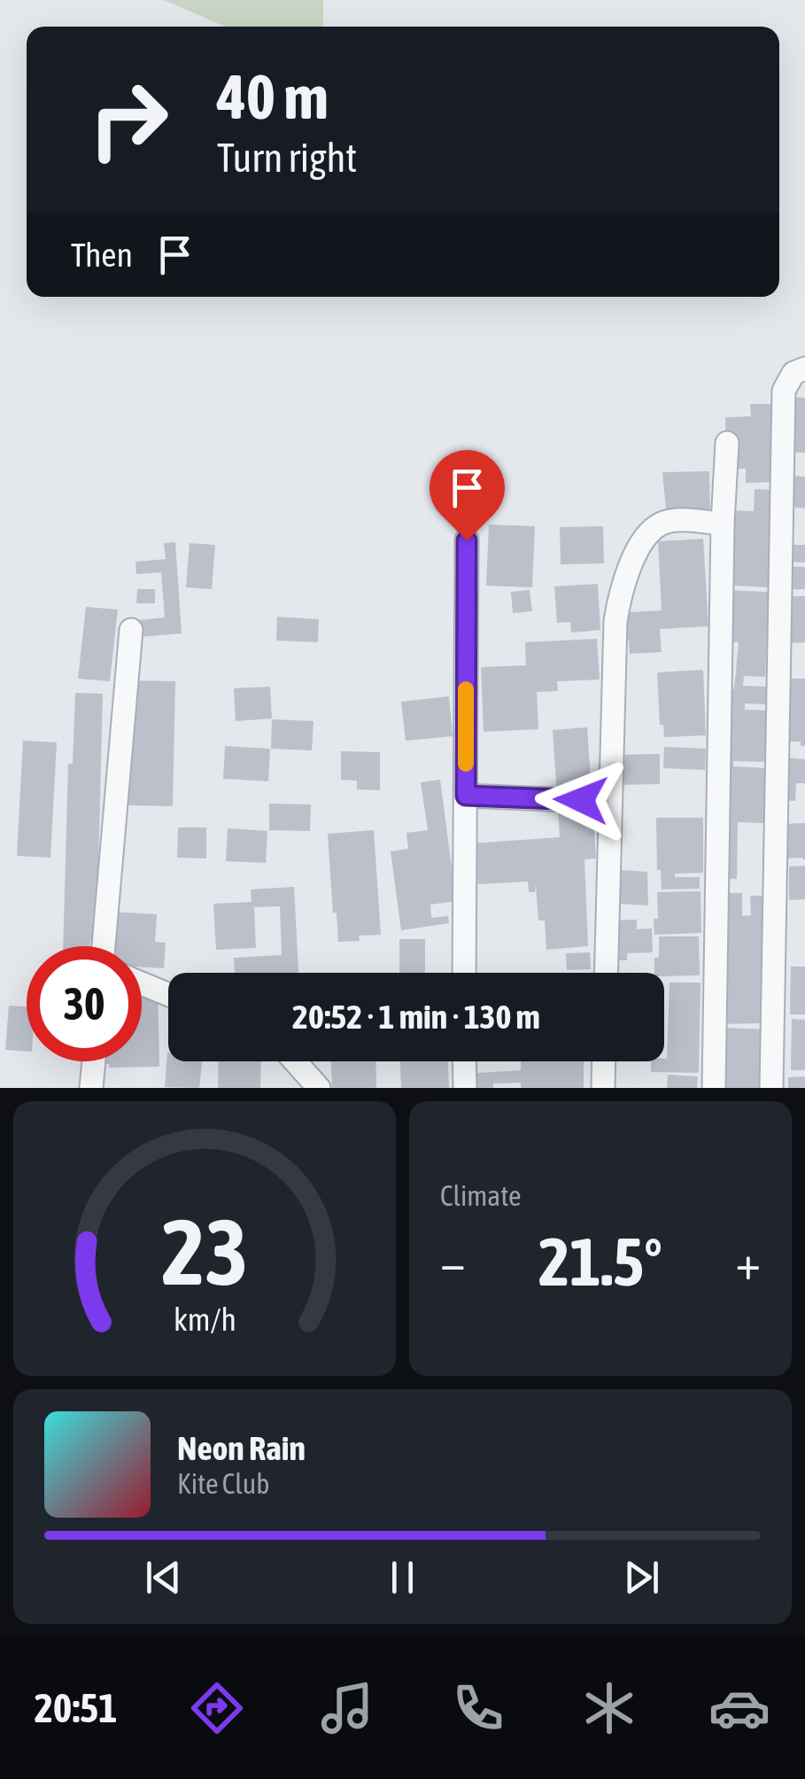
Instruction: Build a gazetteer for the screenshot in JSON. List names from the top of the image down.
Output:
{
  "page": {
    "turn": ["40 m", "Turn right"],
    "then": "Then",
    "limit": "30",
    "trip": "20:52 · 1 min · 130 m",
    "tile": "Climate",
    "heat": ["−", "21.5°", "+"],
    "song": ["Neon Rain", "Kite Club"],
    "tabs": "20:51",
    "gauge": ["23", "km/h"]
  }
}
